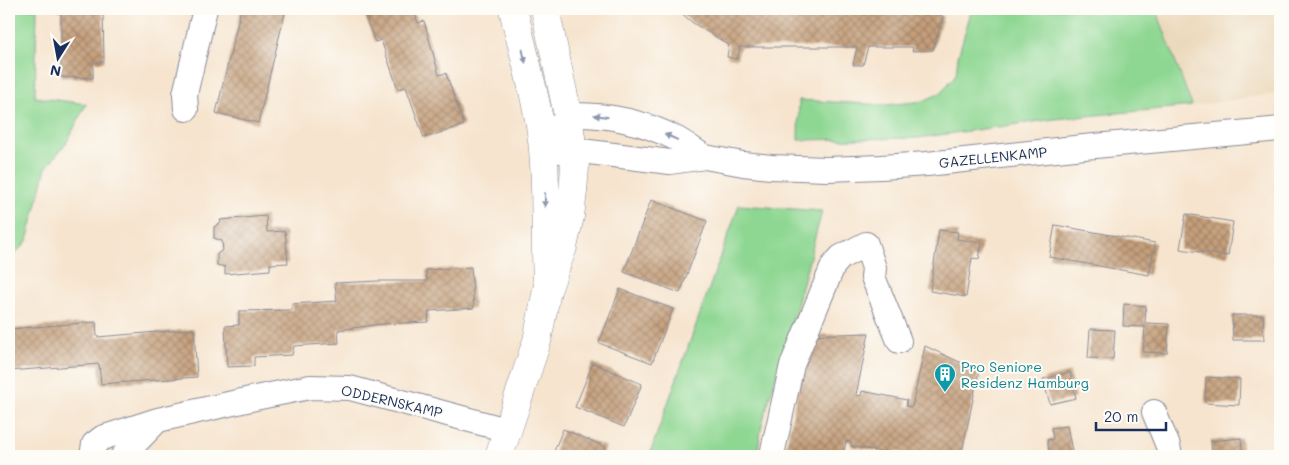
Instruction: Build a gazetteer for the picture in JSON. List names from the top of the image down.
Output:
{
  "streets": {
    "street": ["GAZELLENKAMP", "ODDERNSKAMP"]
  },
  "places": {
    "building": ["Pro Seniore Residenz Hamburg"]
  },
  "scale_bar": "20 m",
  "north": "bottom"
}
